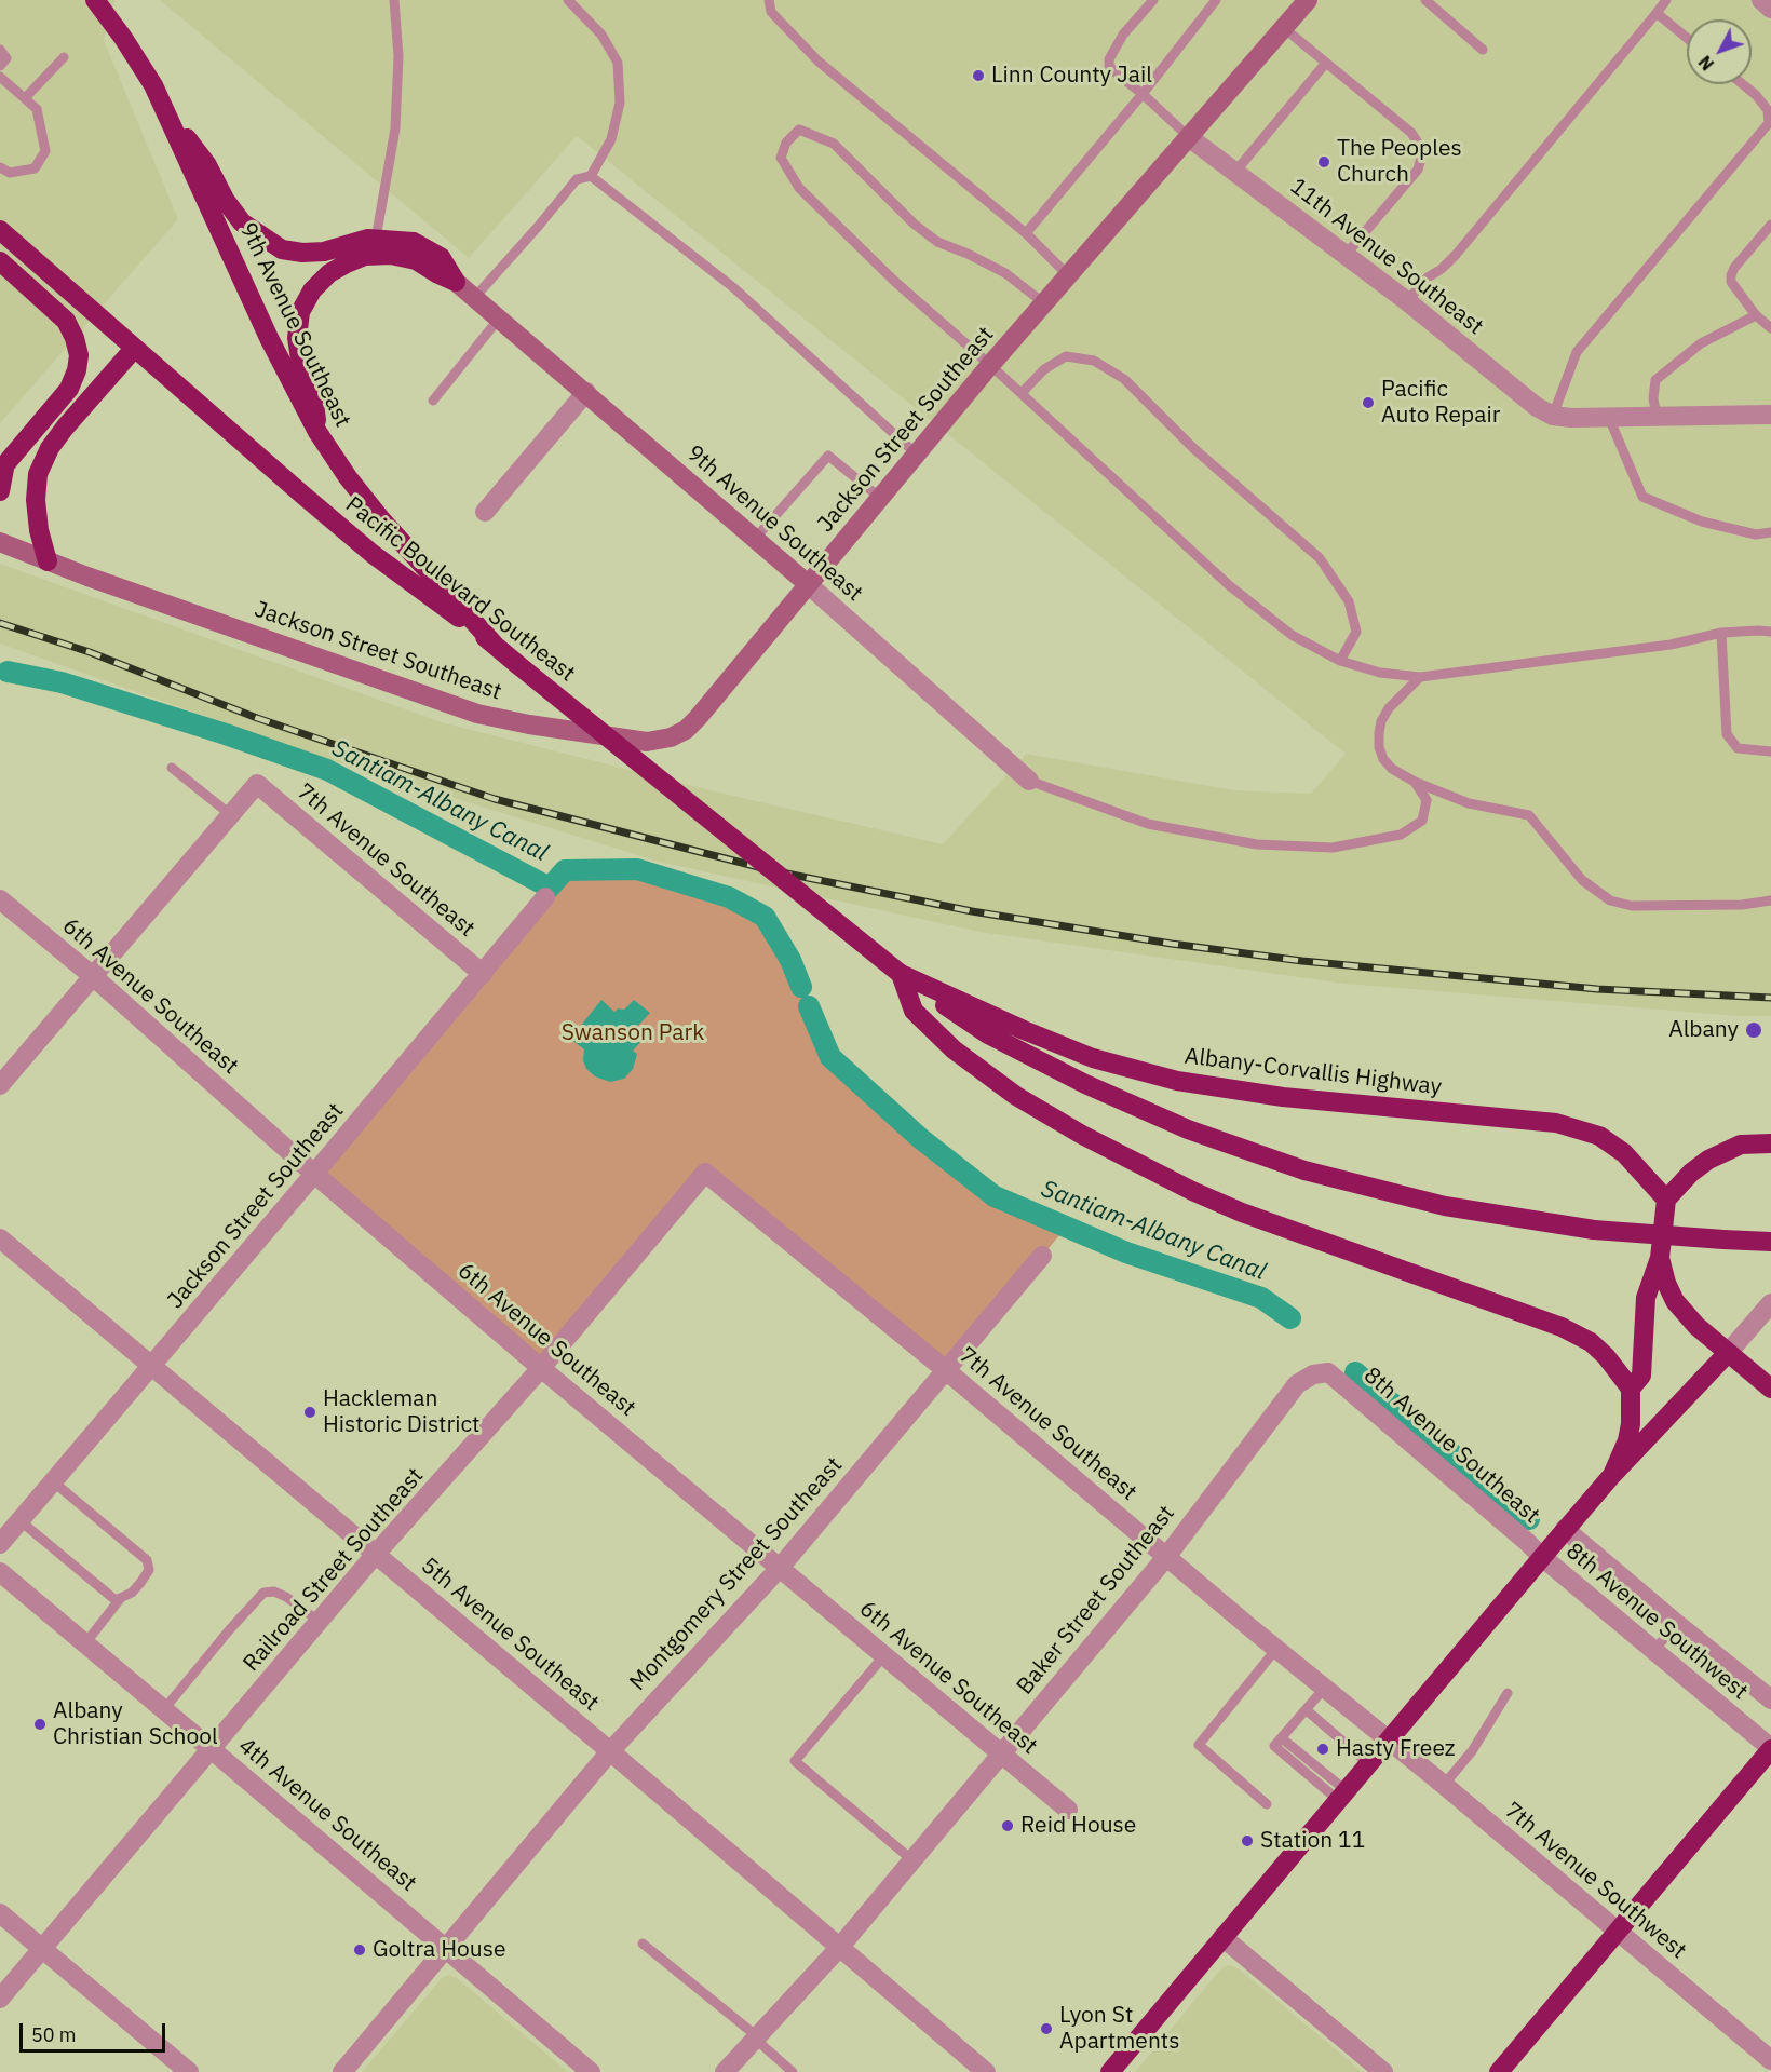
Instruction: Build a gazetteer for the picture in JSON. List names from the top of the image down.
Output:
{
  "streets": {
    "highway": ["9th Avenue Southeast", "Pacific Boulevard Southeast", "Albany-Corvallis Highway"],
    "street": [
      "11th Avenue Southeast",
      "Jackson Street Southeast",
      "7th Avenue Southeast",
      "6th Avenue Southeast",
      "8th Avenue Southeast",
      "Railroad Street Southeast",
      "Montgomery Street Southeast",
      "Baker Street Southeast",
      "8th Avenue Southwest",
      "5th Avenue Southeast",
      "4th Avenue Southeast",
      "7th Avenue Southwest"
    ]
  },
  "crossings": [
    ["11th Avenue Southeast", "Jackson Street Southeast"],
    ["9th Avenue Southeast", "Jackson Street Southeast"],
    ["9th Avenue Southeast", "Pacific Boulevard Southeast"],
    ["Jackson Street Southeast", "7th Avenue Southeast"],
    ["Jackson Street Southeast", "6th Avenue Southeast"],
    ["Jackson Street Southeast", "5th Avenue Southeast"],
    ["Pacific Boulevard Southeast", "Albany-Corvallis Highway"],
    ["7th Avenue Southeast", "Railroad Street Southeast"],
    ["7th Avenue Southeast", "Montgomery Street Southeast"],
    ["7th Avenue Southeast", "Baker Street Southeast"],
    ["7th Avenue Southeast", "7th Avenue Southwest"],
    ["6th Avenue Southeast", "Railroad Street Southeast"],
    ["6th Avenue Southeast", "Montgomery Street Southeast"],
    ["6th Avenue Southeast", "Baker Street Southeast"],
    ["8th Avenue Southeast", "Baker Street Southeast"],
    ["8th Avenue Southeast", "8th Avenue Southwest"],
    ["Railroad Street Southeast", "5th Avenue Southeast"],
    ["Railroad Street Southeast", "4th Avenue Southeast"],
    ["Montgomery Street Southeast", "5th Avenue Southeast"],
    ["Montgomery Street Southeast", "4th Avenue Southeast"],
    ["Baker Street Southeast", "5th Avenue Southeast"]
  ],
  "water": ["Santiam-Albany Canal"],
  "parks": ["Swanson Park"],
  "places": [
    "Linn County Jail",
    "The Peoples Church",
    "Pacific Auto Repair",
    "Albany",
    "Hackleman Historic District",
    "Albany Christian School",
    "Hasty Freez",
    "Reid House",
    "Station 11",
    "Goltra House",
    "Lyon St Apartments"
  ],
  "scale_bar": "50 m",
  "north": "bottom left"
}
